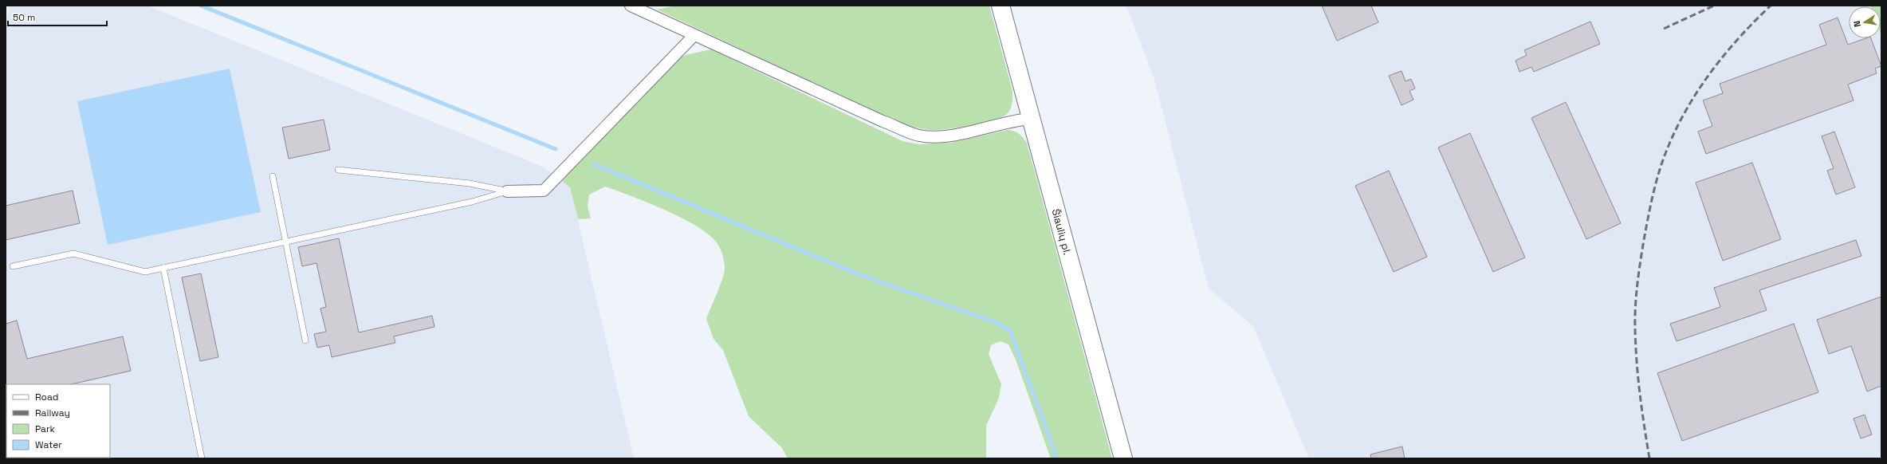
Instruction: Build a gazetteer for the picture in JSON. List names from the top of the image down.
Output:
{
  "streets": {
    "highway": ["Šiaulių pl."]
  },
  "legend": [
    "Road",
    "Railway",
    "Park",
    "Water"
  ],
  "scale_bar": "50 m",
  "north": "left"
}
